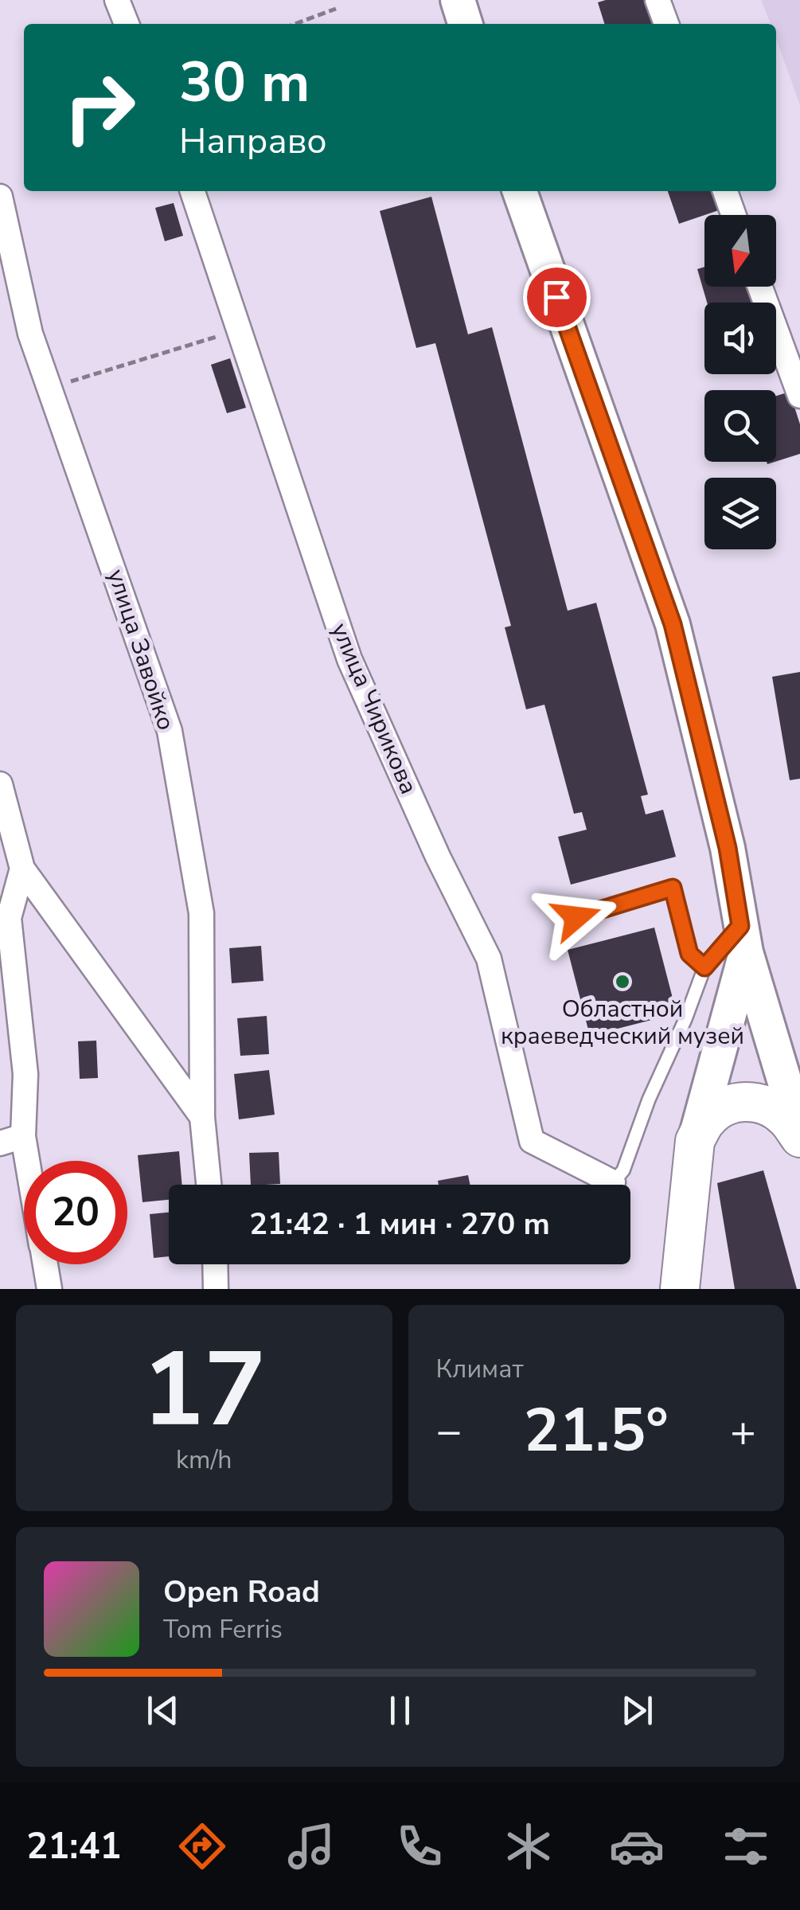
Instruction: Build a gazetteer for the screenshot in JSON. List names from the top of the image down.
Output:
{
  "streets": {
    "street": ["улица Завойко", "улица Чирикова"]
  },
  "places": ["Областной краеведческий музей"],
  "north": "bottom",
  "page": {
    "turn": ["30 m", "Направо"],
    "limit": "20",
    "trip": "21:42 · 1 мин · 270 m",
    "tile": [
      ["17", "km/h"],
      "Климат"
    ],
    "heat": ["−", "21.5°", "+"],
    "song": ["Open Road", "Tom Ferris"],
    "tabs": "21:41"
  }
}
